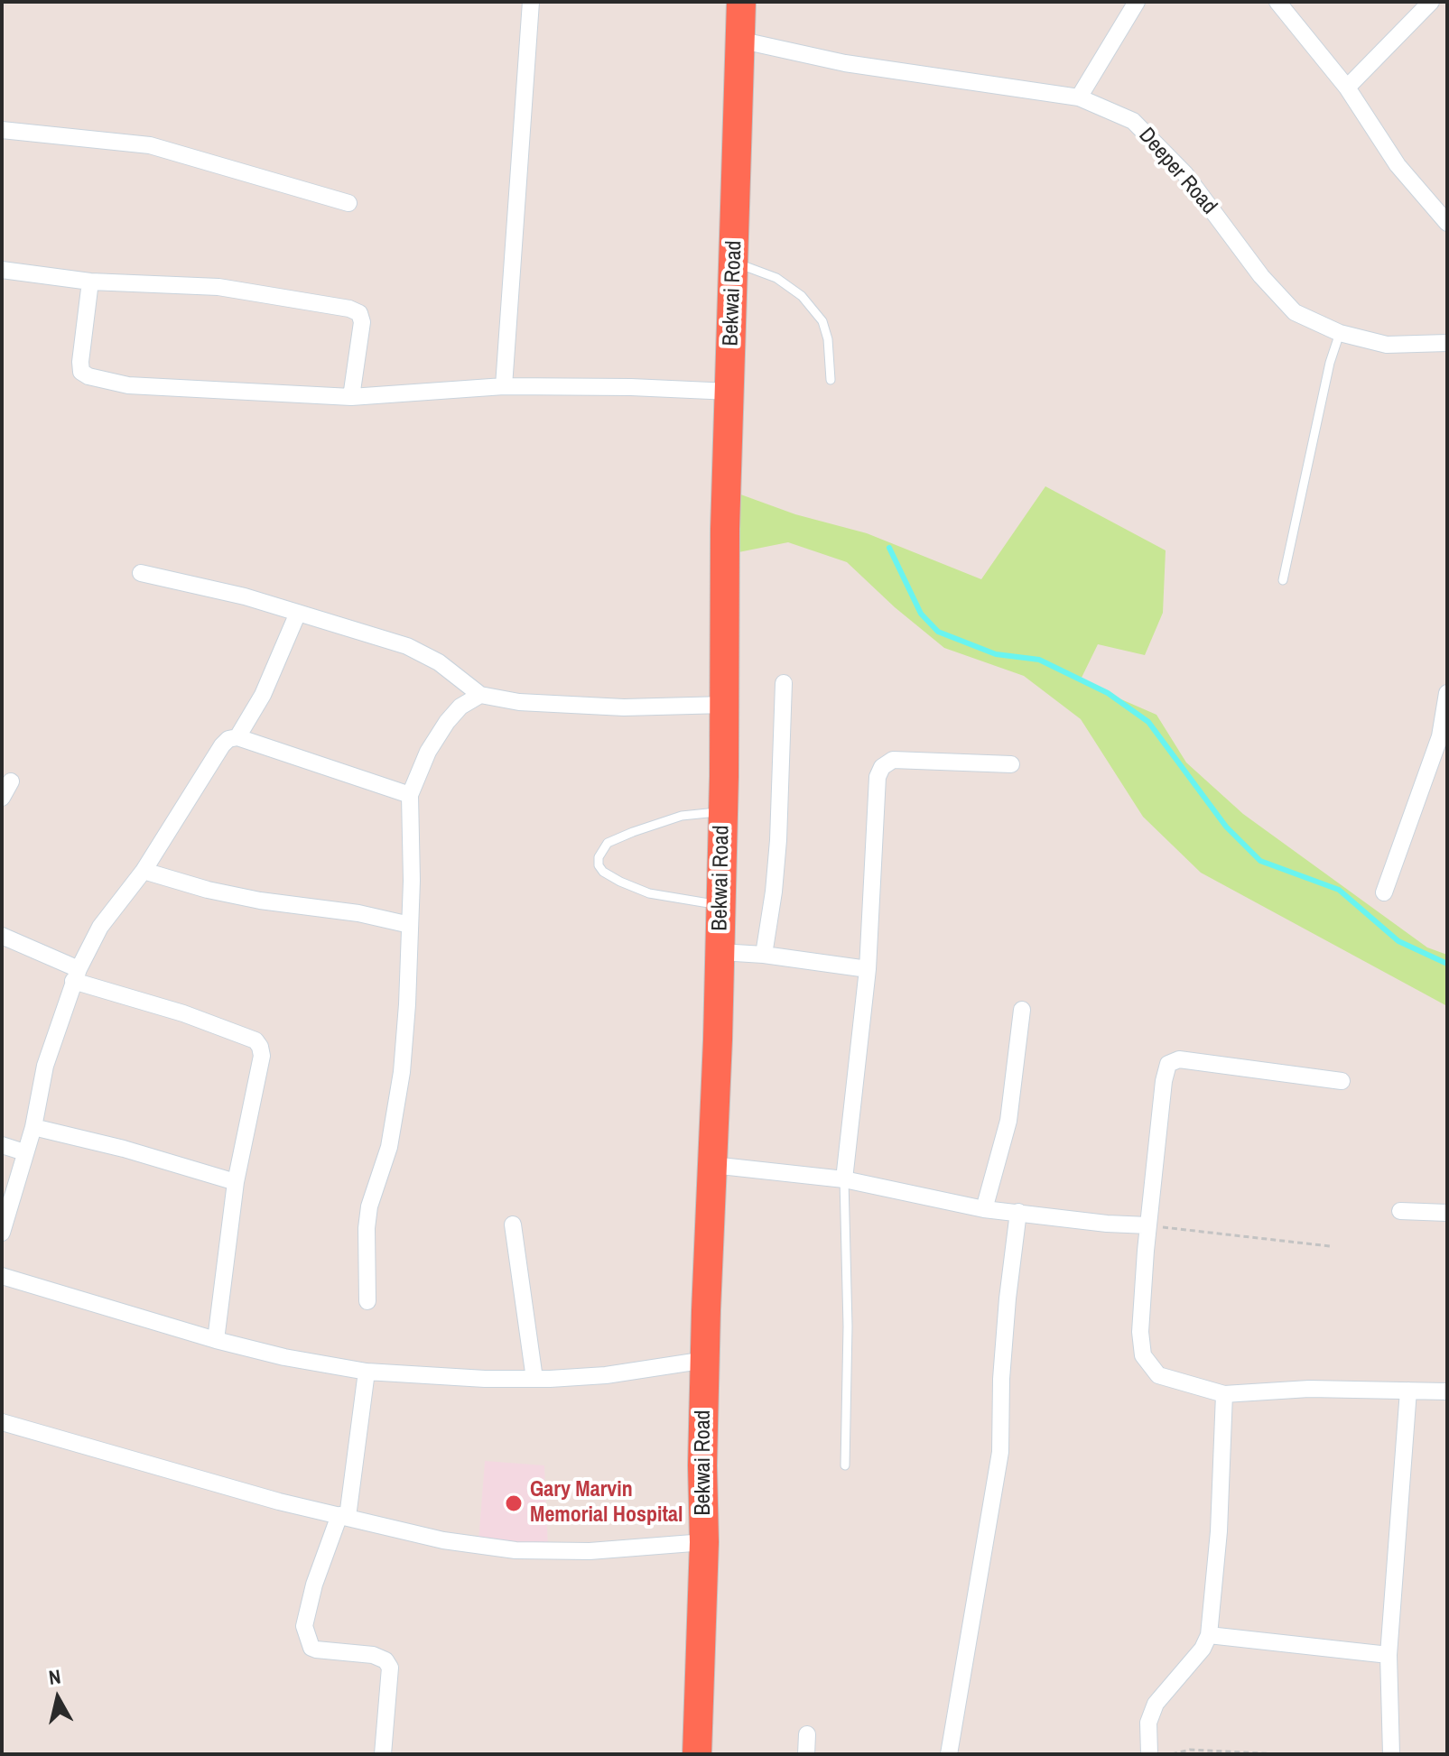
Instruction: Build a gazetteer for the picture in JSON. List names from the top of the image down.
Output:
{
  "streets": {
    "highway": ["Bekwai Road"],
    "street": ["Deeper Road"]
  },
  "crossings": [
    ["Deeper Road", "Bekwai Road"]
  ],
  "places": ["Gary Marvin Memorial Hospital"],
  "north": "top"
}
